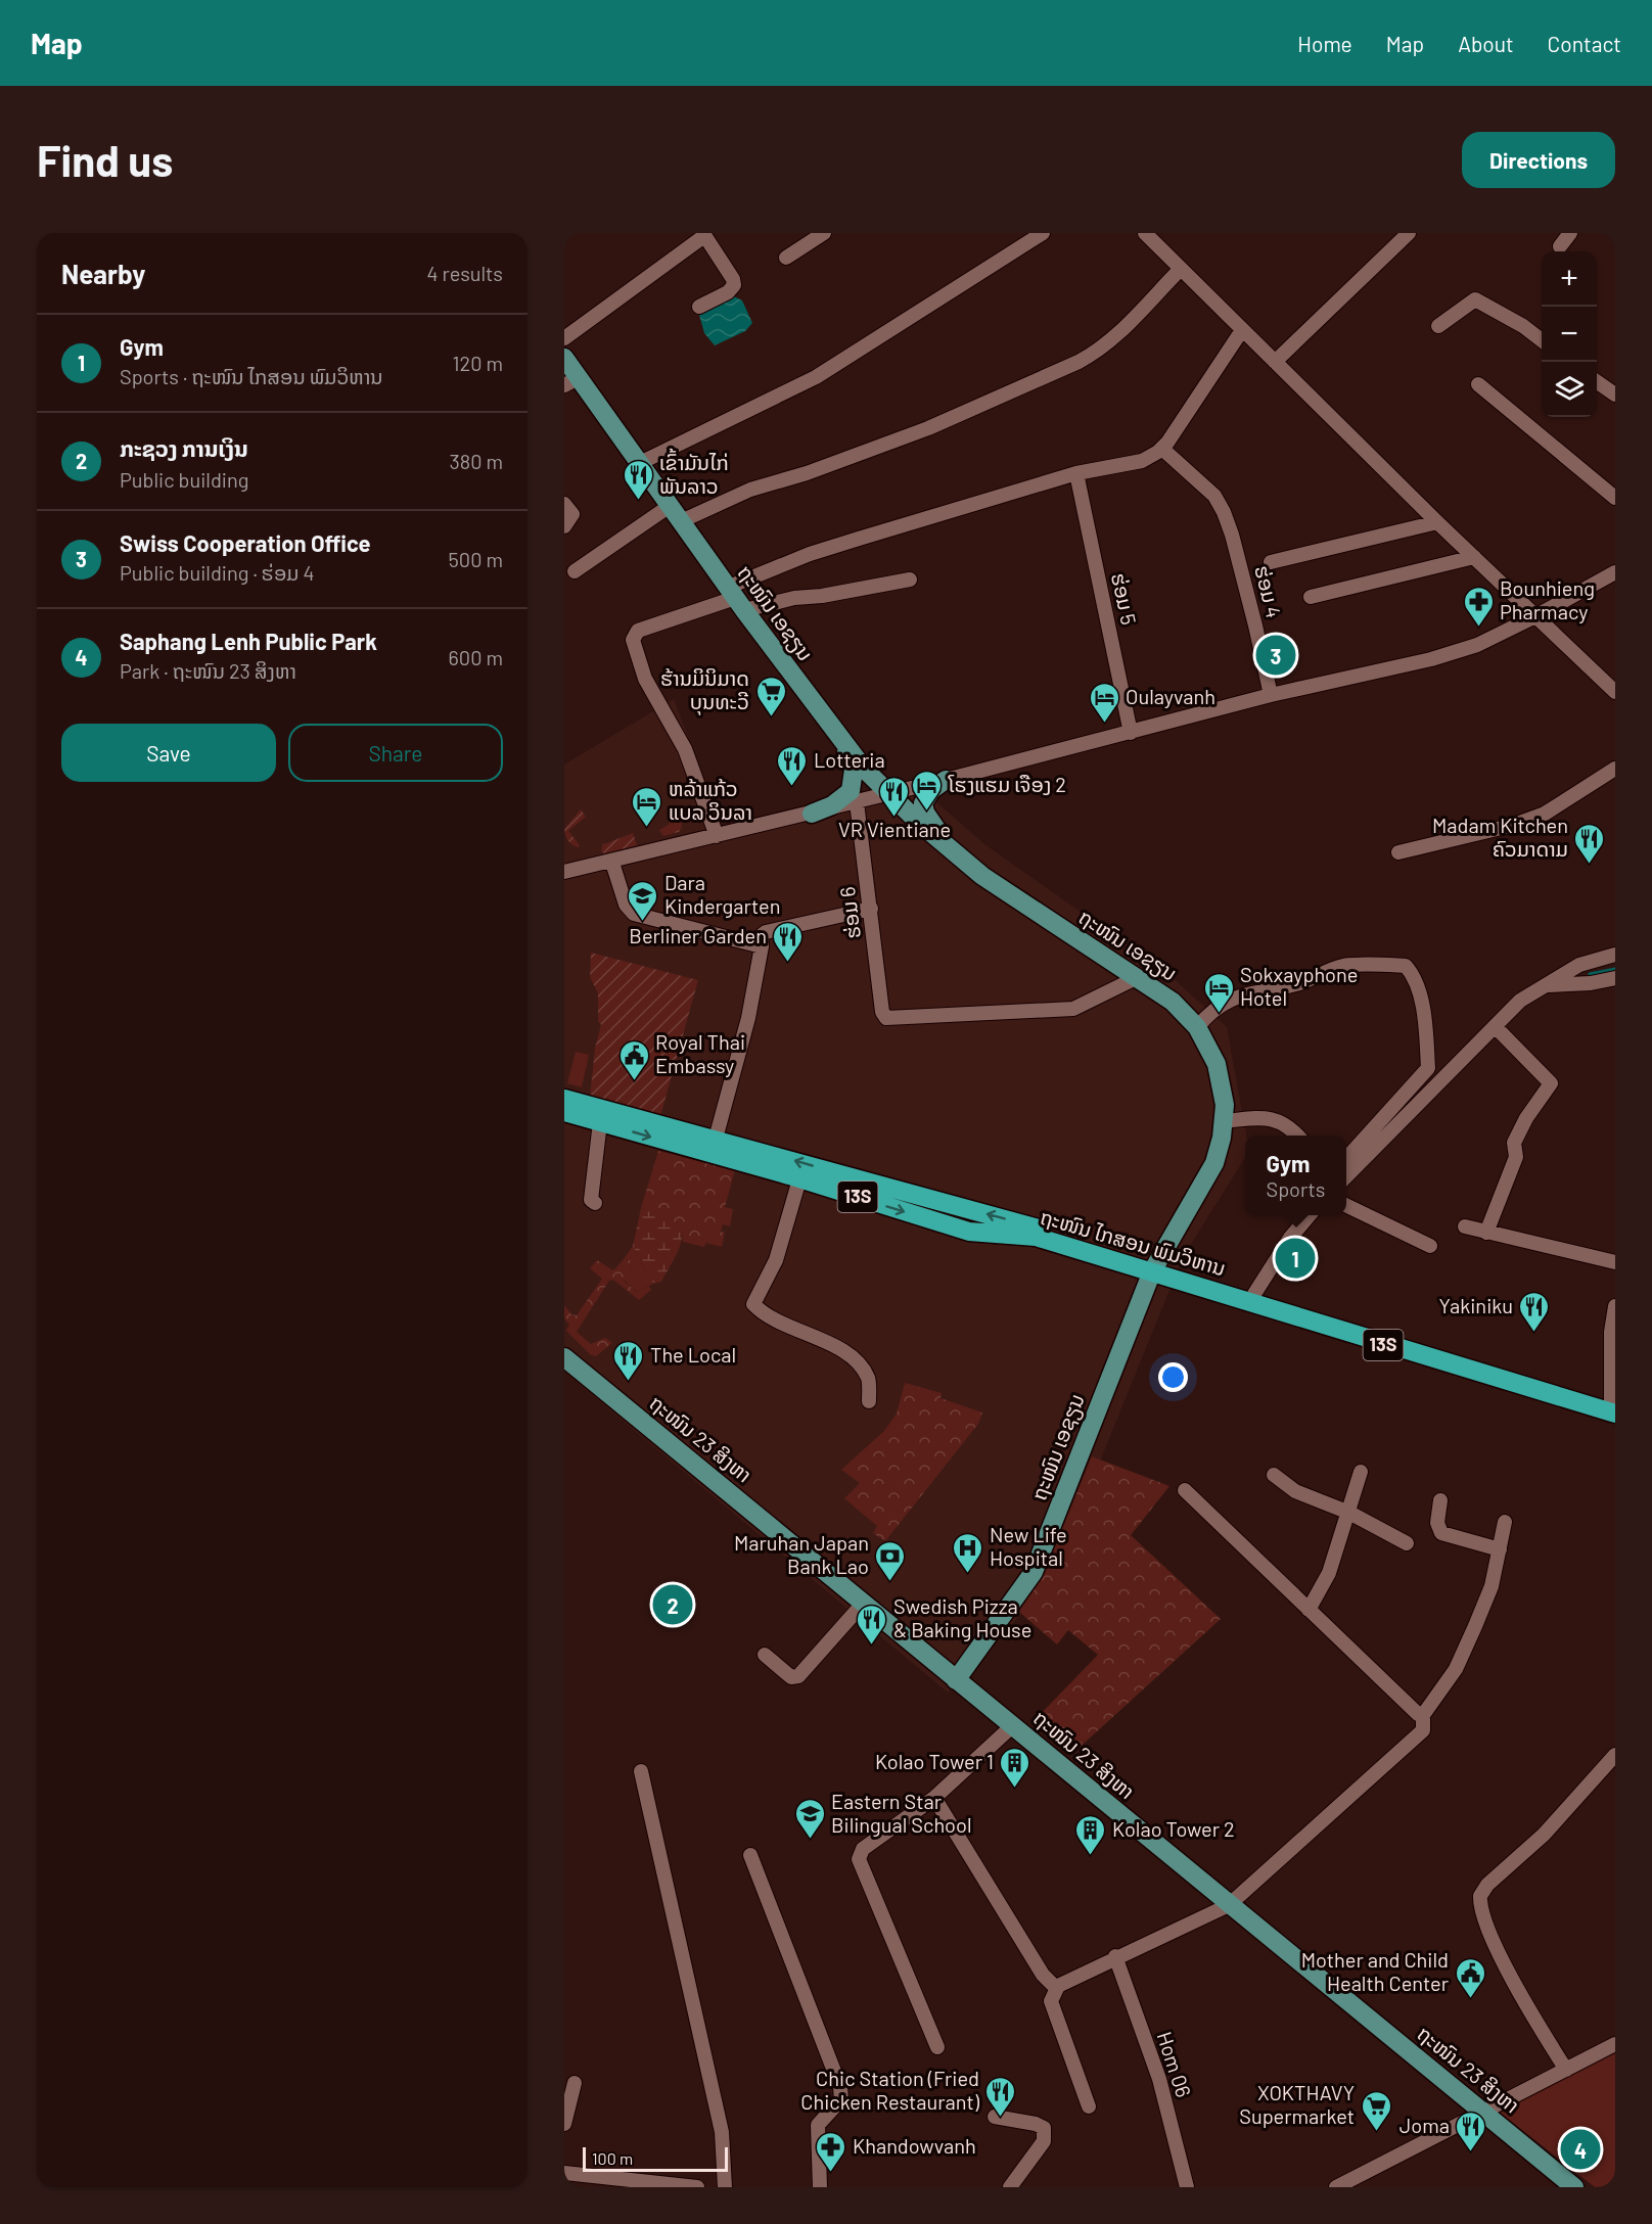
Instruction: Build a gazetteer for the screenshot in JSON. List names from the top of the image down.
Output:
{
  "streets": {
    "highway": ["13S", "ຖະໜົນ ໄກສອນ ພົມວິຫານ"],
    "main road": ["ຖະໜົນ ເອຊຽນ", "ຖະໜົນ 23 ສິງຫາ"],
    "street": [
      "ຮ່ອມ 4",
      "ຮ່ອມ 5",
      "ຮ່ອມ 6",
      "Hom 06"
    ]
  },
  "crossings": [
    ["ຖະໜົນ ເອຊຽນ", "ຮ່ອມ 6"],
    ["ຖະໜົນ ເອຊຽນ", "ຖະໜົນ ໄກສອນ ພົມວິຫານ"],
    ["ຖະໜົນ ເອຊຽນ", "ຖະໜົນ 23 ສິງຫາ"]
  ],
  "places": {
    "restaurant": [
      "ເຂົ້າມັນໄກ່ ພັນລາວ",
      "Lotteria",
      "VR Vientiane",
      "Madam Kitchen ຄົວມາດາມ",
      "Berliner Garden",
      "Yakiniku",
      "The Local",
      "Swedish Pizza & Baking House",
      "Chic Station (Fried Chicken Restaurant)",
      "Joma"
    ],
    "pharmacy": ["Bounhieng Pharmacy", "Khandowvanh"],
    "supermarket": ["ຮ້ານມິນິມາດ ບຸນທະວີ", "XOKTHAVY Supermarket"],
    "hotel": [
      "Oulayvanh",
      "ໂຮງແຮມ ເຈືອງ 2",
      "ຫລ້າແກ້ວ ແບລ ວິນລາ",
      "Sokxayphone Hotel"
    ],
    "school or university": ["Dara Kindergarten", "Eastern Star Bilingual School"],
    "public building": ["Royal Thai Embassy", "Mother and Child Health Center"],
    "hospital": ["New Life Hospital"],
    "bank": ["Maruhan Japan Bank Lao"],
    "building": ["Kolao Tower 1", "Kolao Tower 2"]
  },
  "scale_bar": "100 m",
  "page": {
    "header": "Map",
    "nav": [
      "Home",
      "Map",
      "About",
      "Contact"
    ],
    "buttons": [
      "Directions",
      ["Save", "Share"]
    ],
    "title": "Find us",
    "heading": ["Nearby", "4 results"],
    "map_buttons": ["+", "−"],
    "list": [
      {
        "mark": "1",
        "name": "Gym",
        "note": "Sports · ຖະໜົນ ໄກສອນ ພົມວິຫານ",
        "value": "120 m"
      },
      {
        "mark": "2",
        "name": "ກະຊວງ ການເງິນ",
        "note": "Public building",
        "value": "380 m"
      },
      {
        "mark": "3",
        "name": "Swiss Cooperation Office",
        "note": "Public building · ຮ່ອມ 4",
        "value": "500 m"
      },
      {
        "mark": "4",
        "name": "Saphang Lenh Public Park",
        "note": "Park · ຖະໜົນ 23 ສິງຫາ",
        "value": "600 m"
      }
    ],
    "pins": [
      "3",
      "1",
      "2",
      "4"
    ],
    "popup": ["Gym", "Sports"],
    "scale": "100 m"
  }
}
